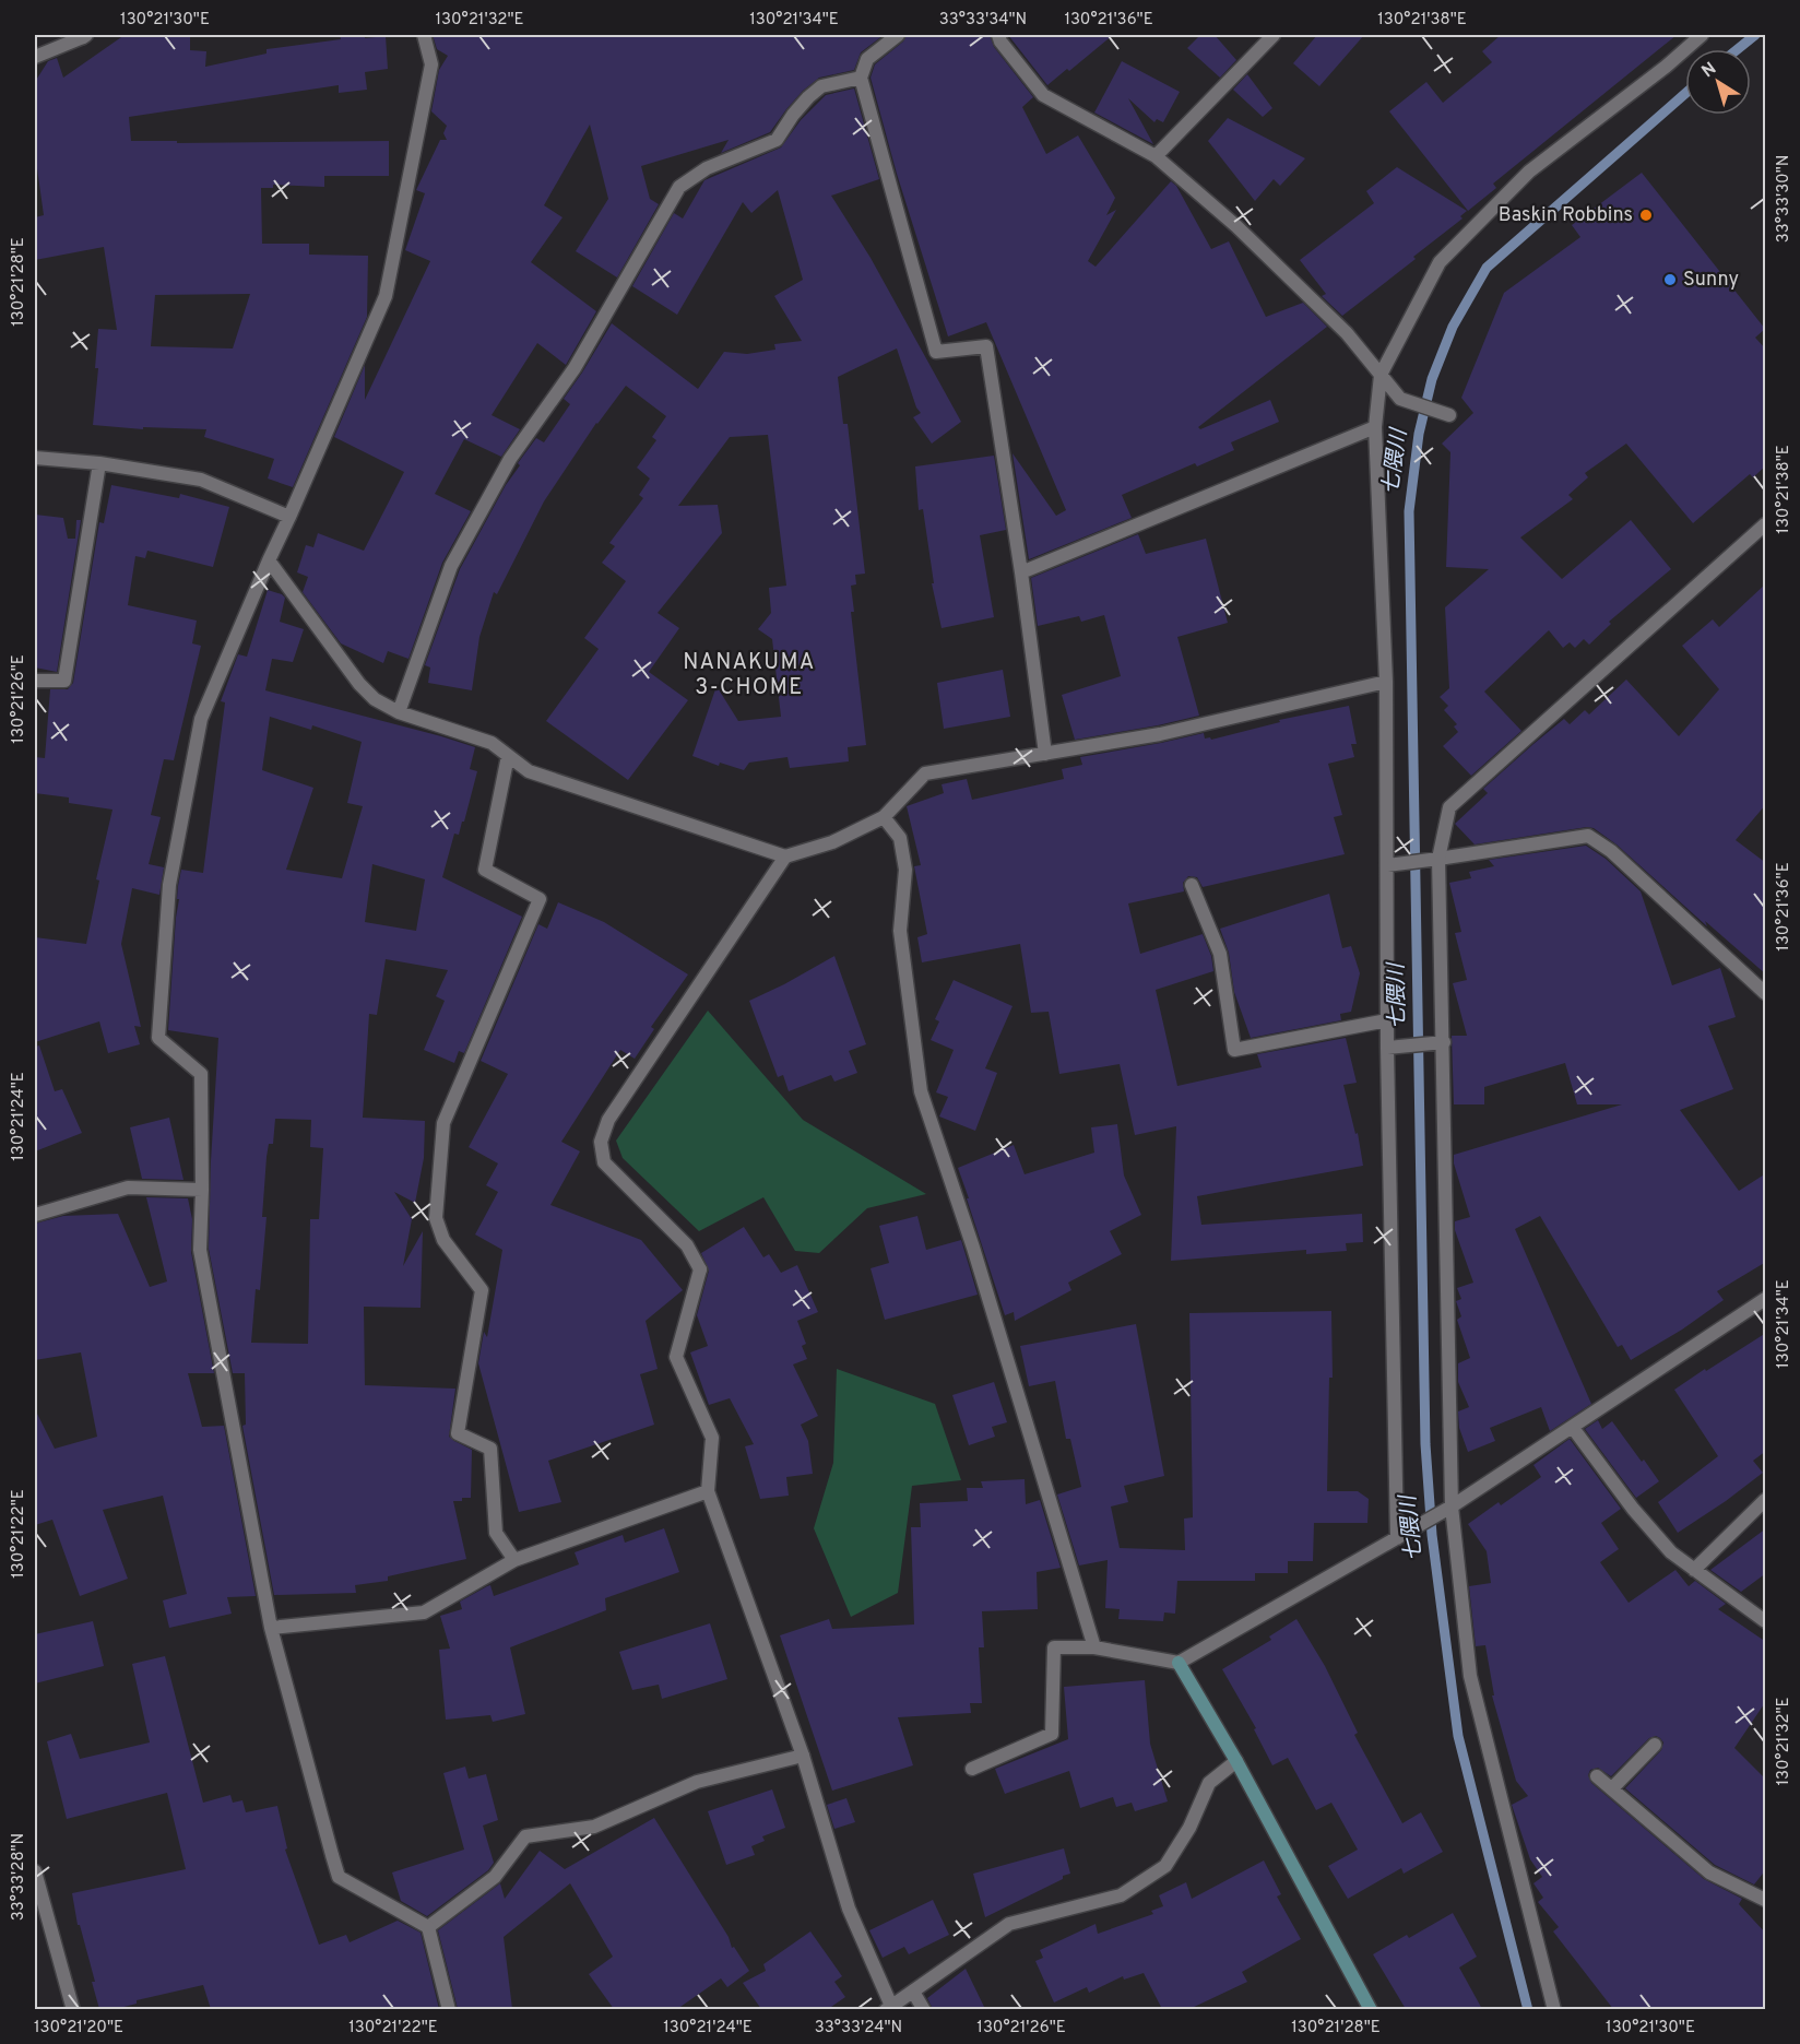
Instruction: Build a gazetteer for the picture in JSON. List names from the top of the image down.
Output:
{
  "districts": ["NANAKUMA 3-CHOME"],
  "water": ["七隈川"],
  "places": ["Baskin Robbins", "Sunny"],
  "north": "top left",
  "coordinates": [
    "130°21'30\"E",
    "130°21'32\"E",
    "130°21'34\"E",
    "33°33'34\"N",
    "130°21'36\"E",
    "130°21'38\"E",
    "33°33'30\"N",
    "130°21'28\"E",
    "130°21'26\"E",
    "130°21'24\"E",
    "130°21'22\"E",
    "33°33'28\"N",
    "130°21'20\"E",
    "33°33'24\"N"
  ]
}
